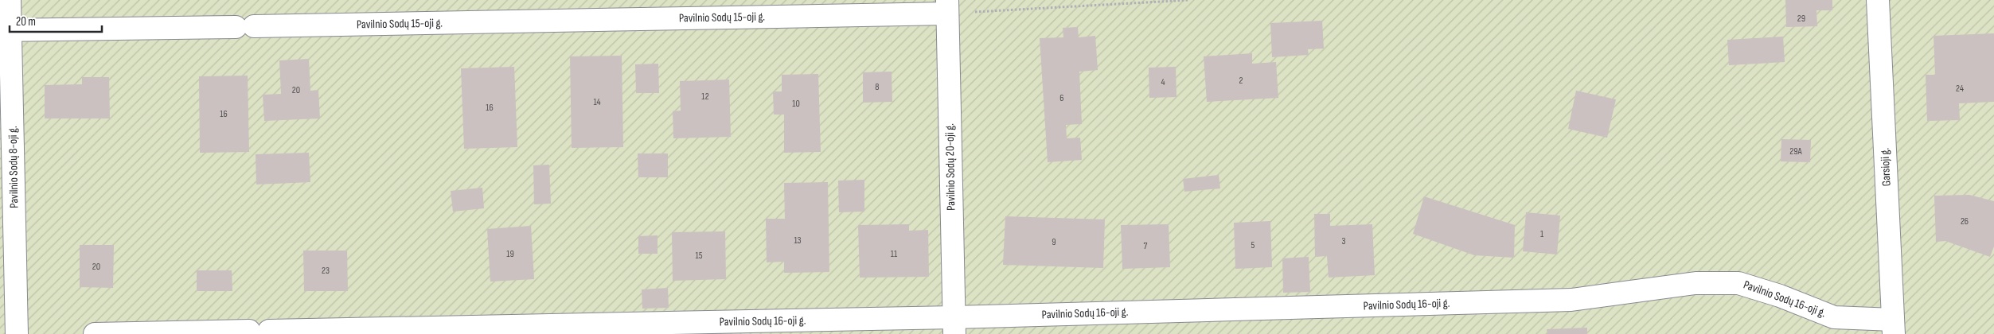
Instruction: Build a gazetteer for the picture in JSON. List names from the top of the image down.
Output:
{
  "streets": {
    "street": [
      "Pavilnio Sodų 15-oji g.",
      "Pavilnio Sodų 8-oji g.",
      "Pavilnio Sodų 20-oji g.",
      "Garsioji g.",
      "Pavilnio Sodų 16-oji g."
    ]
  },
  "crossings": [
    ["Pavilnio Sodų 15-oji g.", "Pavilnio Sodų 8-oji g."],
    ["Pavilnio Sodų 15-oji g.", "Pavilnio Sodų 20-oji g."],
    ["Pavilnio Sodų 20-oji g.", "Pavilnio Sodų 16-oji g."],
    ["Garsioji g.", "Pavilnio Sodų 16-oji g."]
  ],
  "house_numbers": [
    "29",
    "2",
    "4",
    "8",
    "24",
    "20",
    "12",
    "6",
    "14",
    "10",
    "16",
    "16",
    "29A",
    "26",
    "1",
    "13",
    "3",
    "9",
    "5",
    "7",
    "19",
    "11",
    "15",
    "20",
    "23"
  ],
  "scale_bar": "20 m"
}
